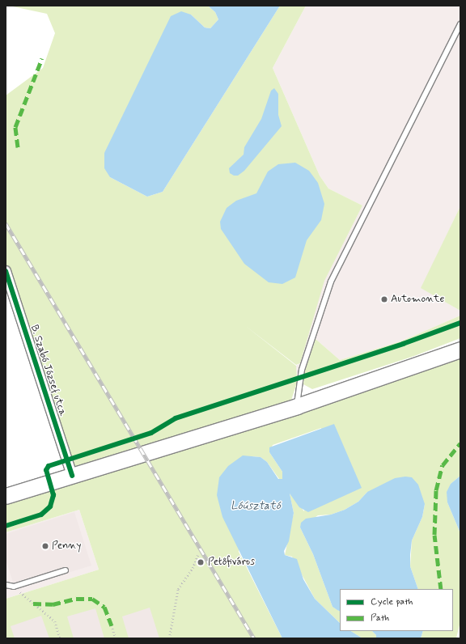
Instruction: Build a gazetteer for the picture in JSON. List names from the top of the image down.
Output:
{
  "streets": {
    "street": ["B. Szabó József utca"]
  },
  "water": ["Lóúsztató"],
  "places": ["Automonte", "Penny", "Petőfiváros"],
  "legend": ["Cycle path", "Path"]
}
